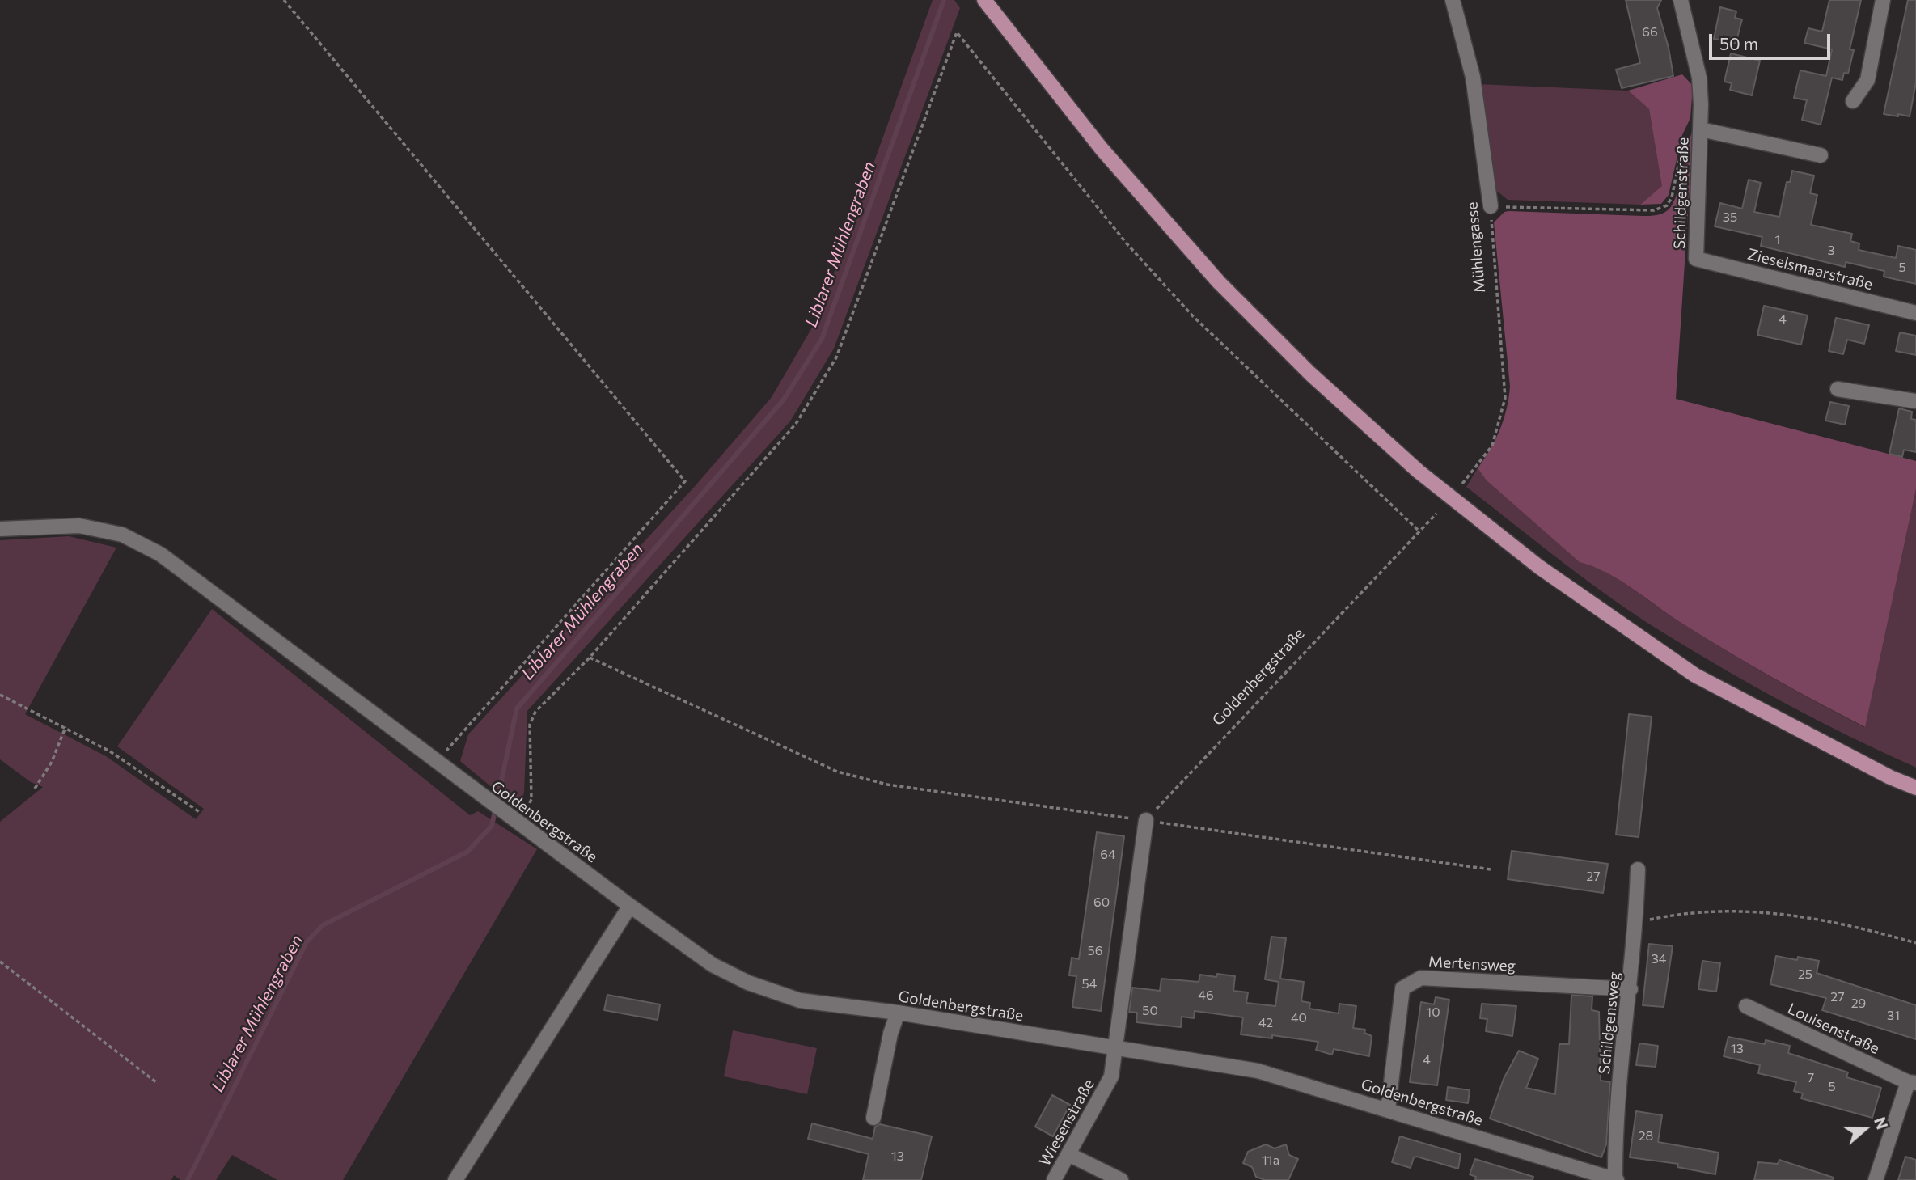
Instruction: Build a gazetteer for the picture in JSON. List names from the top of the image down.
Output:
{
  "streets": {
    "street": [
      "Schildgenstraße",
      "Mühlengasse",
      "Zieselsmaarstraße",
      "Goldenbergstraße",
      "Mertensweg",
      "Schildgensweg",
      "Louisenstraße",
      "Wiesenstraße"
    ]
  },
  "crossings": [
    ["Schildgenstraße", "Zieselsmaarstraße"],
    ["Goldenbergstraße", "Mertensweg"],
    ["Goldenbergstraße", "Schildgensweg"],
    ["Goldenbergstraße", "Wiesenstraße"],
    ["Mertensweg", "Schildgensweg"]
  ],
  "water": ["Liblarer Mühlengraben"],
  "house_numbers": [
    "66",
    "35",
    "1",
    "3",
    "5",
    "4",
    "64",
    "27",
    "60",
    "56",
    "34",
    "25",
    "54",
    "46",
    "27",
    "29",
    "50",
    "10",
    "31",
    "40",
    "42",
    "13",
    "4",
    "7",
    "5",
    "28",
    "13",
    "11a"
  ],
  "scale_bar": "50 m",
  "north": "right"
}
